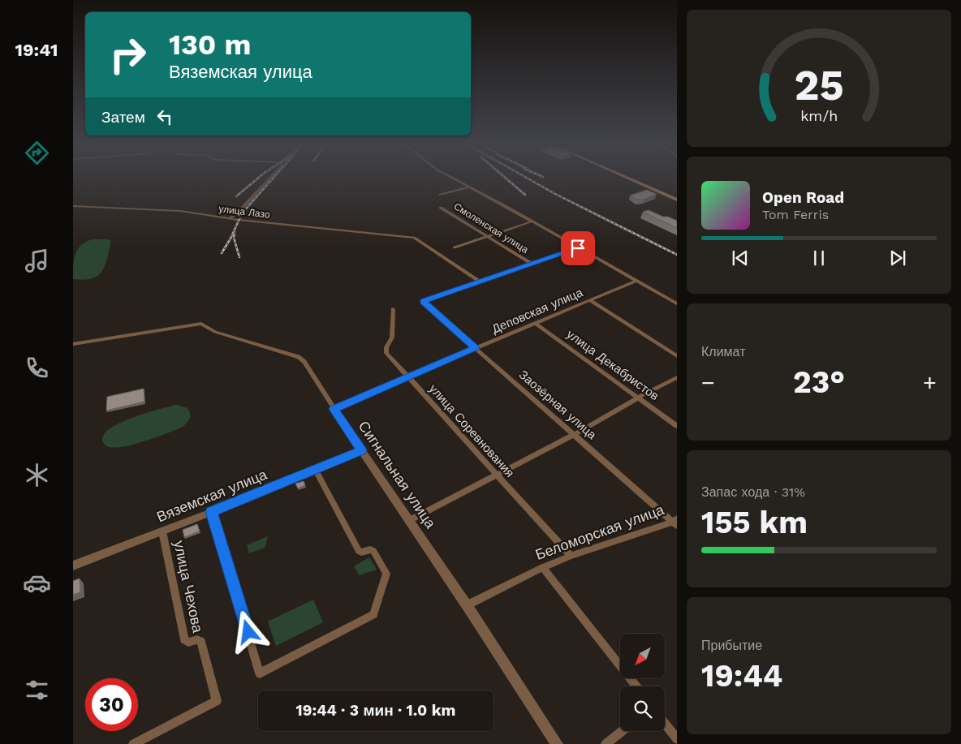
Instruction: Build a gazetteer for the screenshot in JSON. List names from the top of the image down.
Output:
{
  "streets": {
    "street": [
      "улица Лазо",
      "Смоленская улица",
      "Деповская улица",
      "улица Декабристов",
      "Заозёрная улица",
      "улица Соревнования",
      "Сигнальная улица",
      "Вяземская улица",
      "Беломорская улица",
      "улица Чехова"
    ]
  },
  "crossings": [
    ["улица Лазо", "Заозёрная улица"],
    ["Деповская улица", "улица Декабристов"],
    ["Деповская улица", "Заозёрная улица"],
    ["Деповская улица", "улица Соревнования"],
    ["Деповская улица", "Сигнальная улица"],
    ["Заозёрная улица", "Беломорская улица"],
    ["улица Соревнования", "Беломорская улица"],
    ["Сигнальная улица", "Вяземская улица"],
    ["Сигнальная улица", "Беломорская улица"],
    ["Вяземская улица", "улица Чехова"]
  ],
  "north": "bottom left",
  "page": {
    "tabs": "19:41",
    "turn": ["130 m", "Вяземская улица"],
    "then": "Затем",
    "song": ["Open Road", "Tom Ferris"],
    "tile": [
      "Климат",
      ["Запас хода · 31%", "155 km"],
      ["Прибытие", "19:44"]
    ],
    "heat": ["−", "23°", "+"],
    "limit": "30",
    "trip": "19:44 · 3 мин · 1.0 km",
    "gauge": ["25", "km/h"]
  }
}
